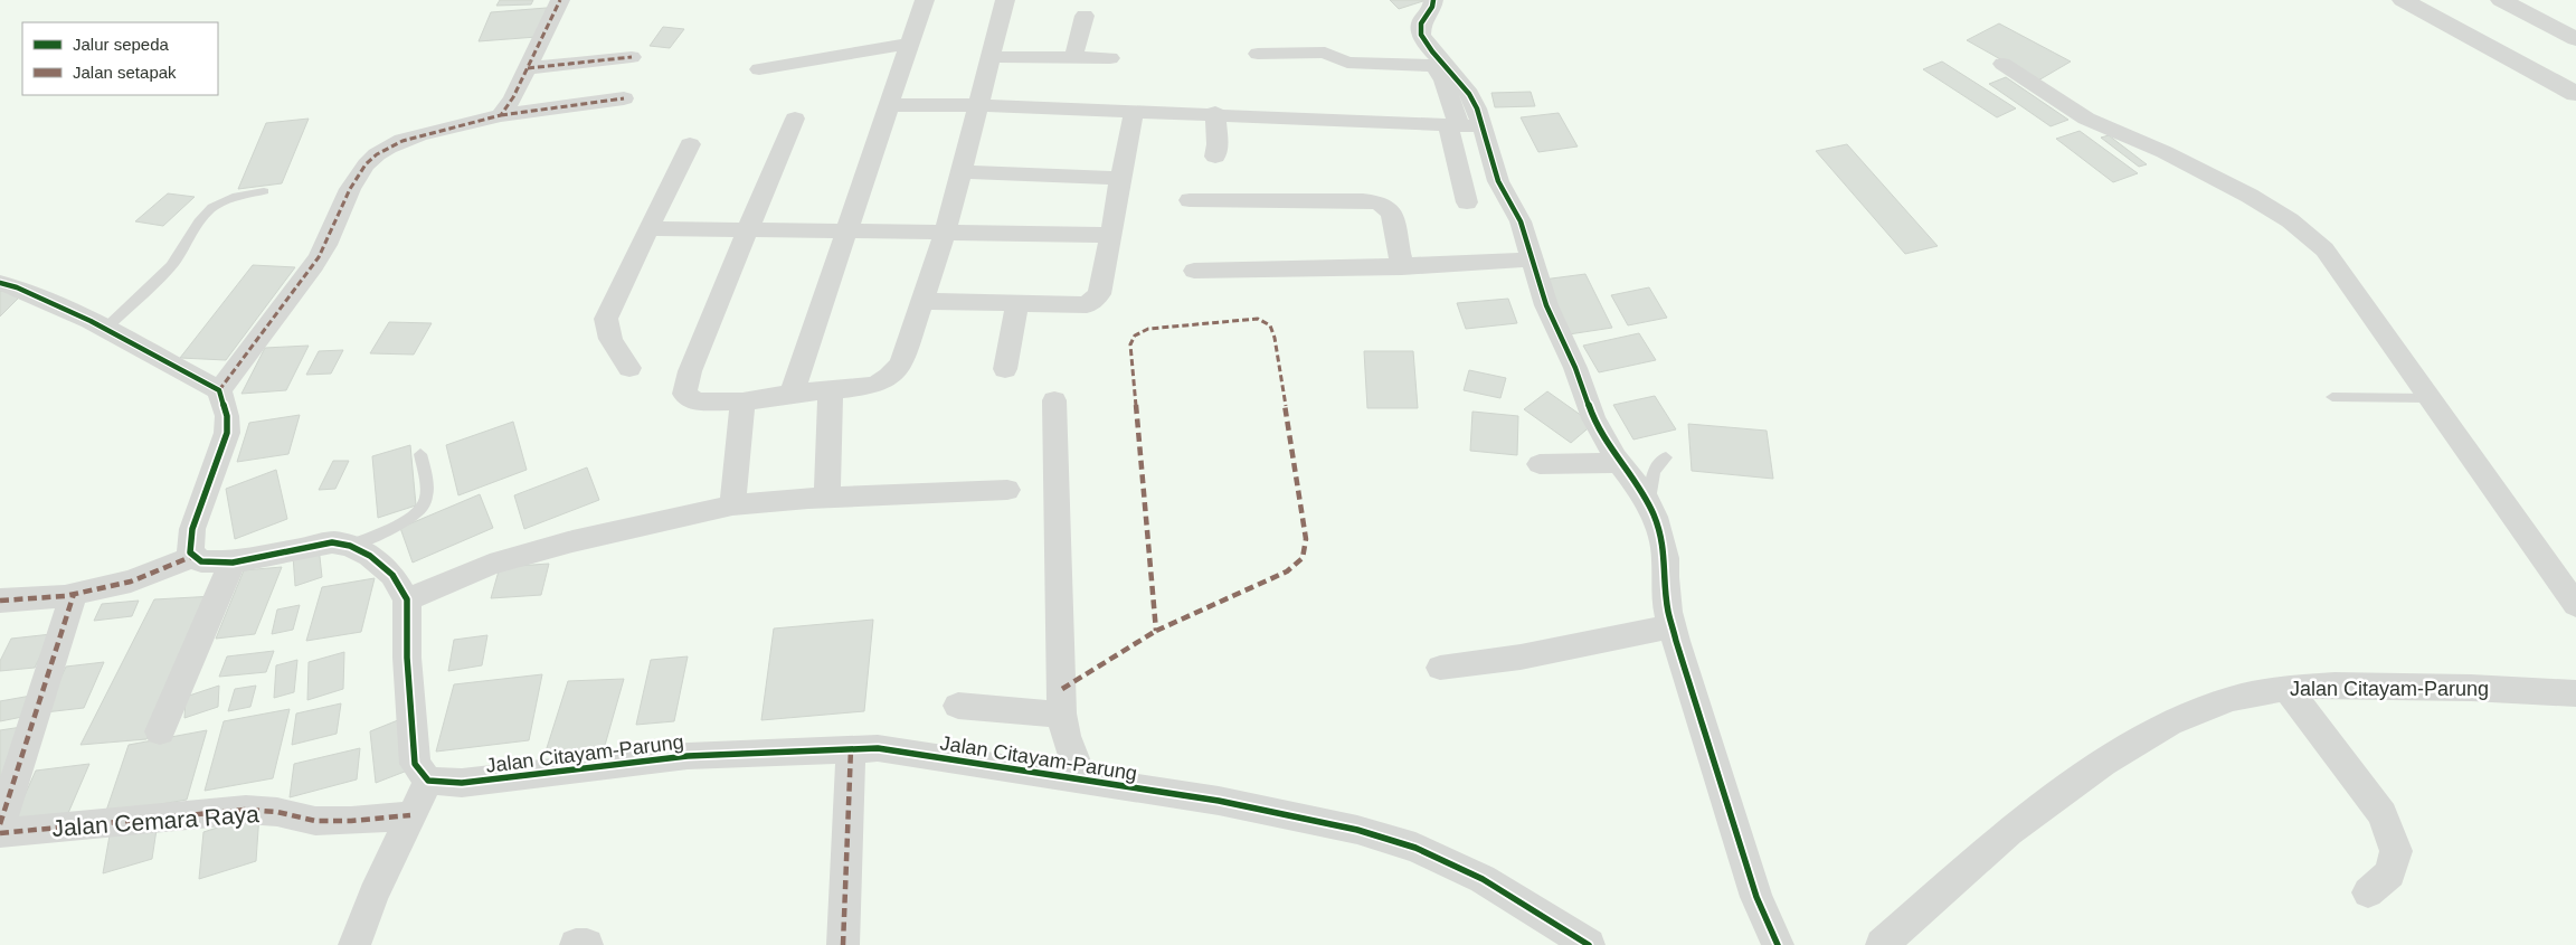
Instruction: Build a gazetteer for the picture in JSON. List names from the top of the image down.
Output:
{
  "streets": {
    "street": ["Jalan Citayam-Parung", "Jalan Cemara Raya"]
  },
  "legend": ["Jalur sepeda", "Jalan setapak"]
}
